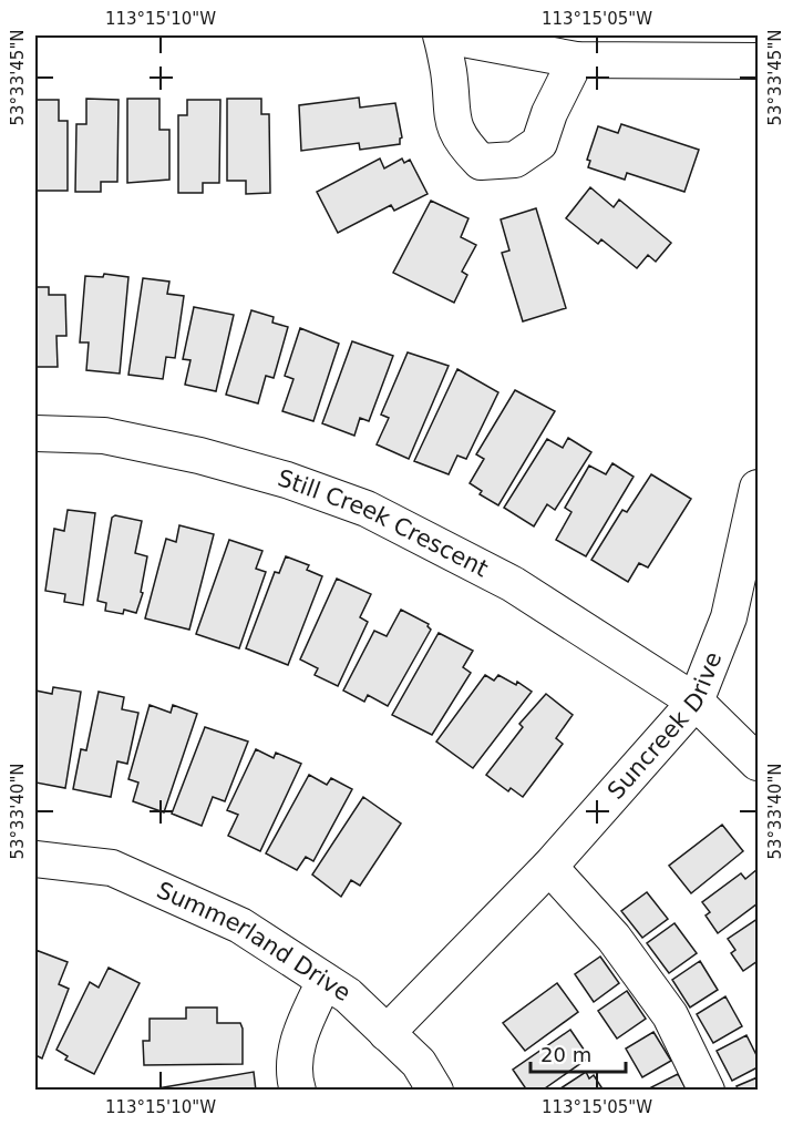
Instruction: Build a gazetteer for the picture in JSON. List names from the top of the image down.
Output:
{
  "streets": {
    "street": ["Still Creek Crescent", "Suncreek Drive", "Summerland Drive"]
  },
  "crossings": [
    ["Still Creek Crescent", "Suncreek Drive"],
    ["Suncreek Drive", "Summerland Drive"]
  ],
  "scale_bar": "20 m",
  "coordinates": [
    "113°15'10\"W",
    "113°15'05\"W",
    "53°33'45\"N",
    "53°33'40\"N"
  ]
}
